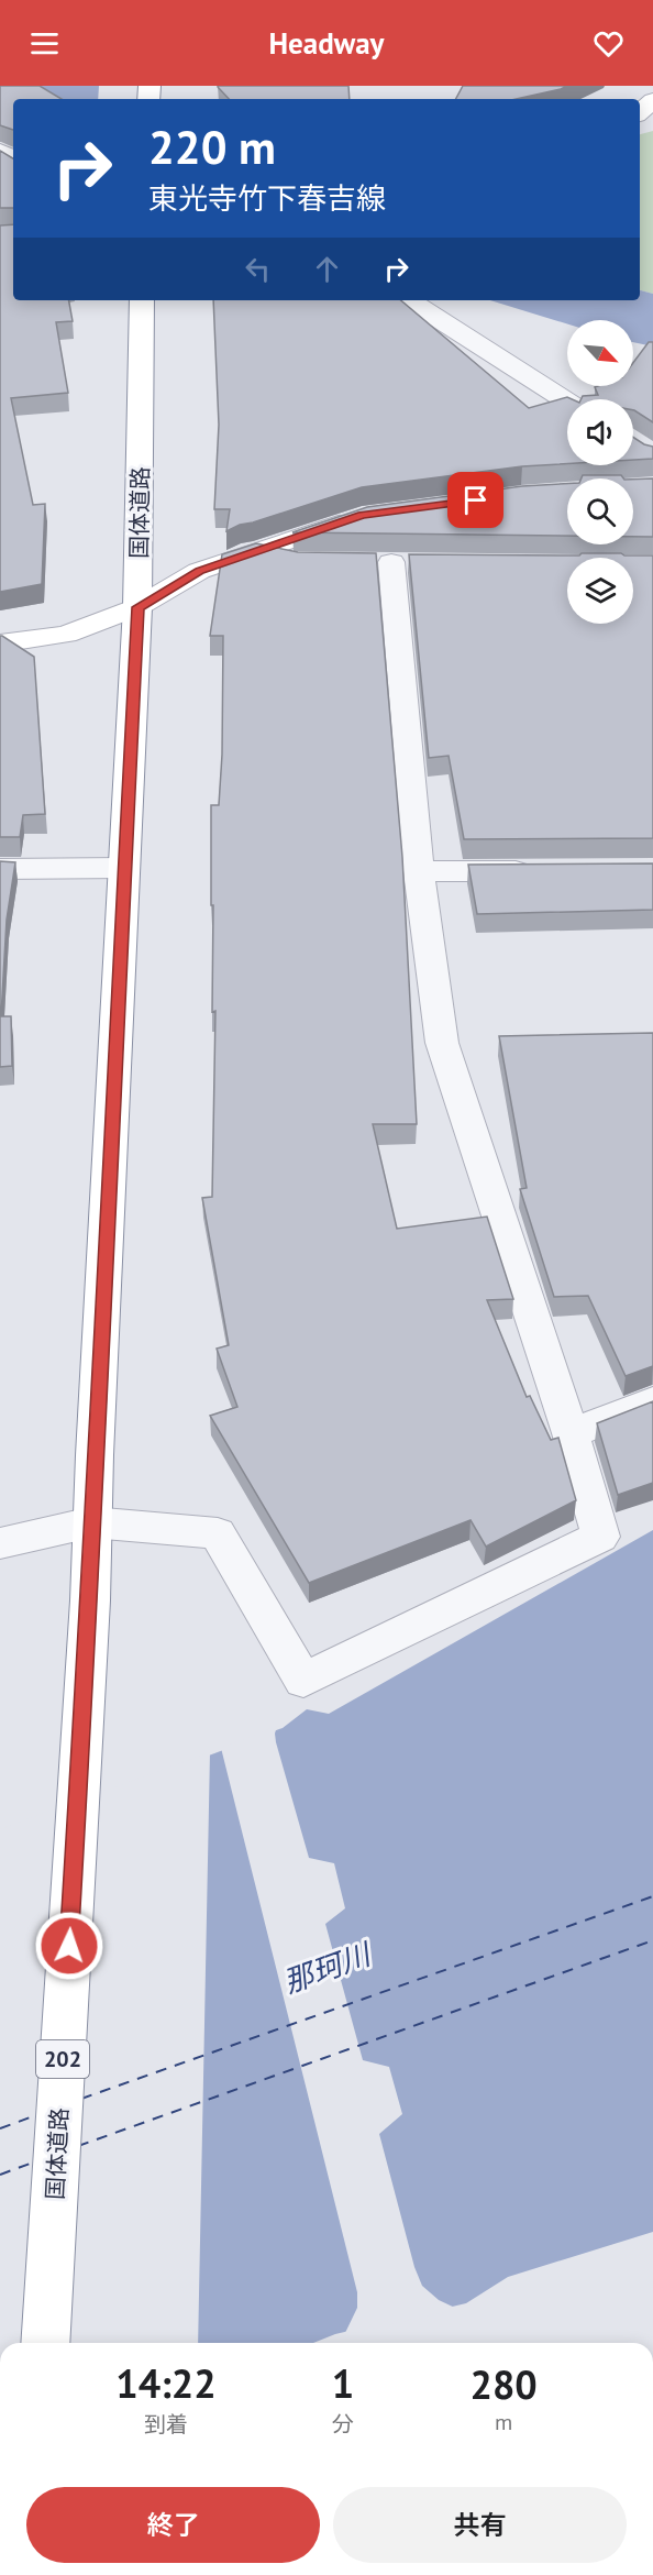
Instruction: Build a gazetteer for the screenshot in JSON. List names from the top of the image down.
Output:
{
  "streets": {
    "main road": ["国体道路", "202"]
  },
  "water": ["那珂川"],
  "north": "bottom right",
  "page": {
    "header": "Headway",
    "turn": ["220 m", "東光寺竹下春吉線"],
    "eta": [
      "14:22",
      "到着",
      "1",
      "分",
      "280",
      "m"
    ],
    "buttons": ["終了", "共有"]
  }
}
